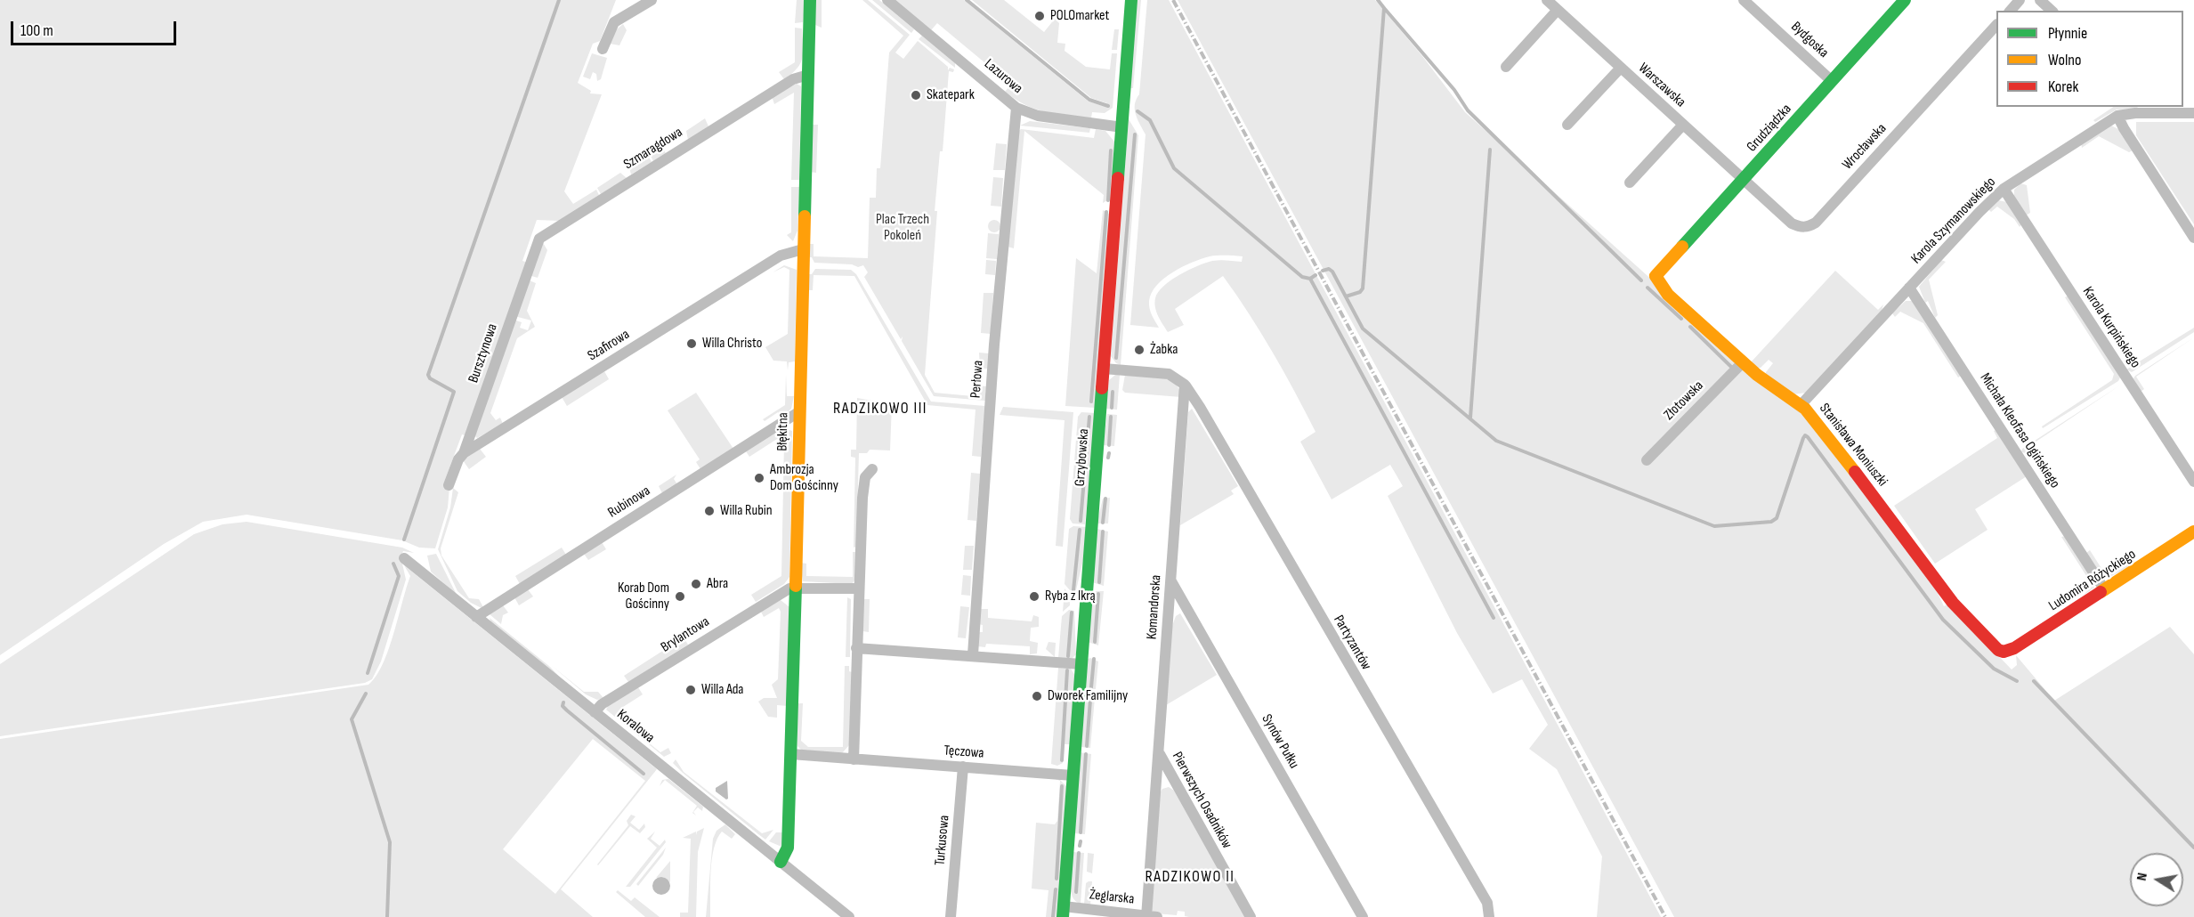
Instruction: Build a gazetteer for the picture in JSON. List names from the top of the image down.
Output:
{
  "streets": {
    "street": [
      "Bydgoska",
      "Lazurowa",
      "Warszawska",
      "Grudziądzka",
      "Wrocławska",
      "Szmaragdowa",
      "Karola Szymanowskiego",
      "Karola Kurpińskiego",
      "Szafirowa",
      "Bursztynowa",
      "Perłowa",
      "Złotowska",
      "Michała Kleofasa Ogińskiego",
      "Błękitna",
      "Stanisława Moniuszki",
      "Grzybowska",
      "Rubinowa",
      "Ludomira Różyckiego",
      "Komandorska",
      "Brylantowa",
      "Partyzantów",
      "Koralowa",
      "Synów Pułku",
      "Tęczowa",
      "Pierwszych Osadników",
      "Turkusowa",
      "Żeglarska"
    ]
  },
  "crossings": [
    ["Bydgoska", "Grudziądzka"],
    ["Lazurowa", "Perłowa"],
    ["Lazurowa", "Grzybowska"],
    ["Warszawska", "Grudziądzka"],
    ["Warszawska", "Wrocławska"],
    ["Grudziądzka", "Wrocławska"],
    ["Grudziądzka", "Stanisława Moniuszki"],
    ["Szmaragdowa", "Bursztynowa"],
    ["Szmaragdowa", "Błękitna"],
    ["Karola Szymanowskiego", "Karola Kurpińskiego"],
    ["Karola Szymanowskiego", "Michała Kleofasa Ogińskiego"],
    ["Karola Szymanowskiego", "Stanisława Moniuszki"],
    ["Szafirowa", "Bursztynowa"],
    ["Szafirowa", "Błękitna"],
    ["Złotowska", "Stanisława Moniuszki"],
    ["Michała Kleofasa Ogińskiego", "Ludomira Różyckiego"],
    ["Błękitna", "Rubinowa"],
    ["Błękitna", "Brylantowa"],
    ["Błękitna", "Koralowa"],
    ["Błękitna", "Tęczowa"],
    ["Stanisława Moniuszki", "Ludomira Różyckiego"],
    ["Grzybowska", "Tęczowa"],
    ["Grzybowska", "Żeglarska"],
    ["Rubinowa", "Koralowa"],
    ["Komandorska", "Partyzantów"],
    ["Komandorska", "Synów Pułku"],
    ["Komandorska", "Pierwszych Osadników"],
    ["Komandorska", "Żeglarska"],
    ["Brylantowa", "Koralowa"],
    ["Tęczowa", "Turkusowa"]
  ],
  "districts": ["RADZIKOWO III", "RADZIKOWO II"],
  "parks": ["Plac Trzech Pokoleń"],
  "places": [
    "POLOmarket",
    "Skatepark",
    "Willa Christo",
    "Żabka",
    "Ambrozja Dom Gościnny",
    "Willa Rubin",
    "Abra",
    "Korab Dom Gościnny",
    "Ryba z Ikrą",
    "Willa Ada",
    "Dworek Familijny"
  ],
  "legend": ["Płynnie", "Wolno", "Korek"],
  "scale_bar": "100 m",
  "north": "left"
}
